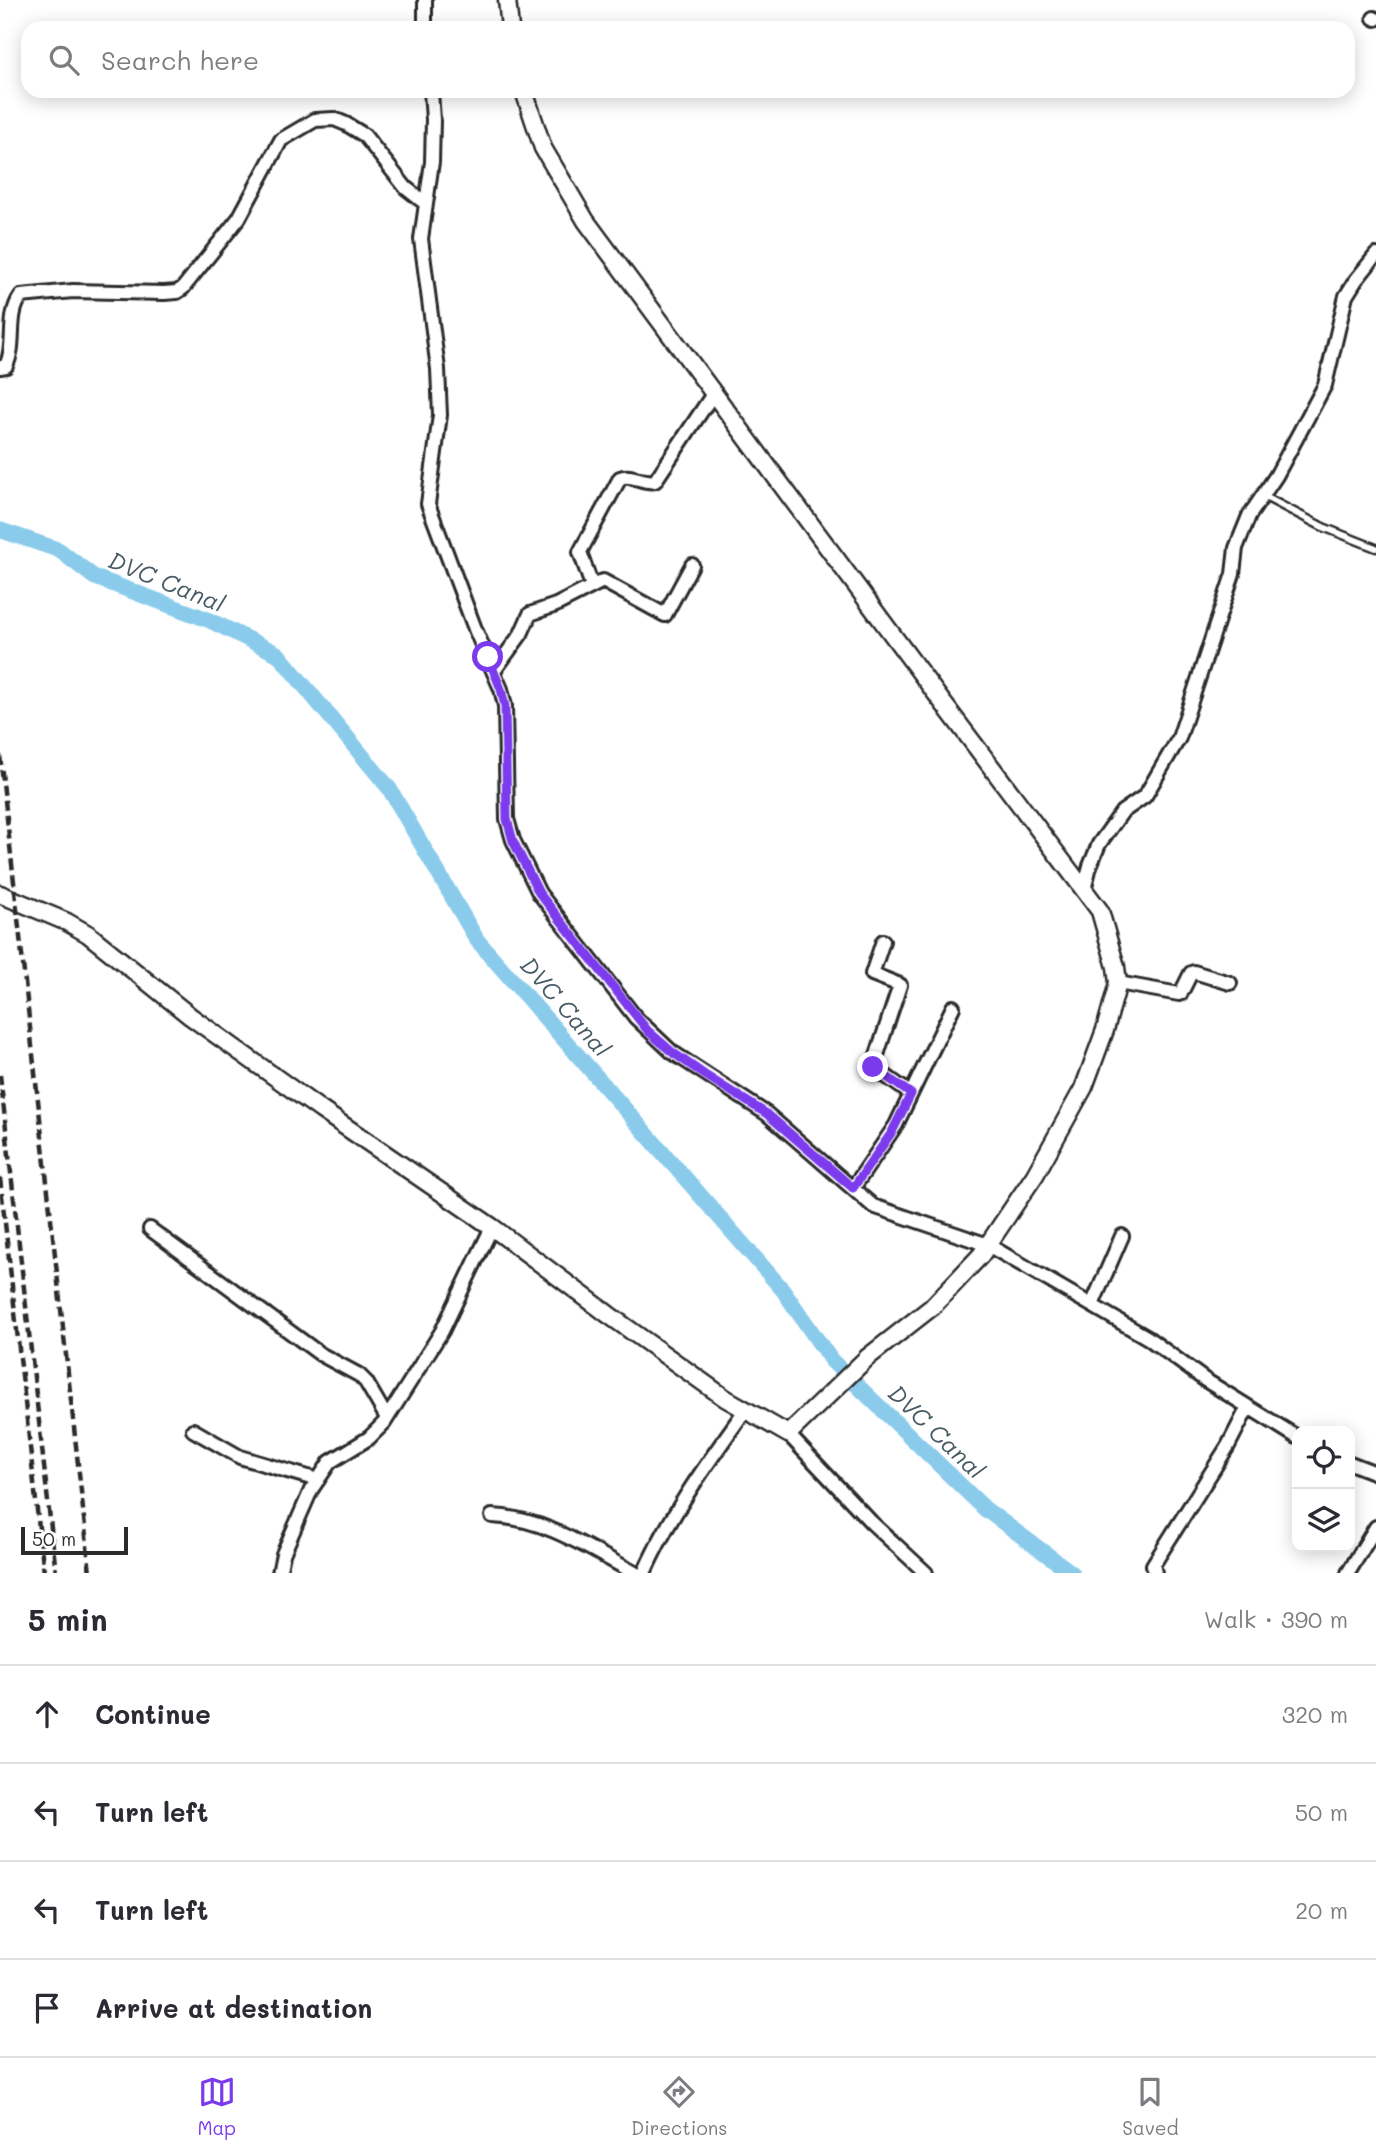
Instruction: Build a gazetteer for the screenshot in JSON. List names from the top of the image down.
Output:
{
  "water": ["DVC Canal"],
  "scale_bar": "50 m",
  "page": {
    "search": "Search here",
    "scale": "50 m",
    "heading": ["5 min", "Walk · 390 m"],
    "list": [
      ["Continue", "320 m"],
      ["Turn left", "50 m"],
      ["Turn left", "20 m"],
      "Arrive at destination"
    ],
    "nav": ["Map", "Directions", "Saved"]
  }
}
